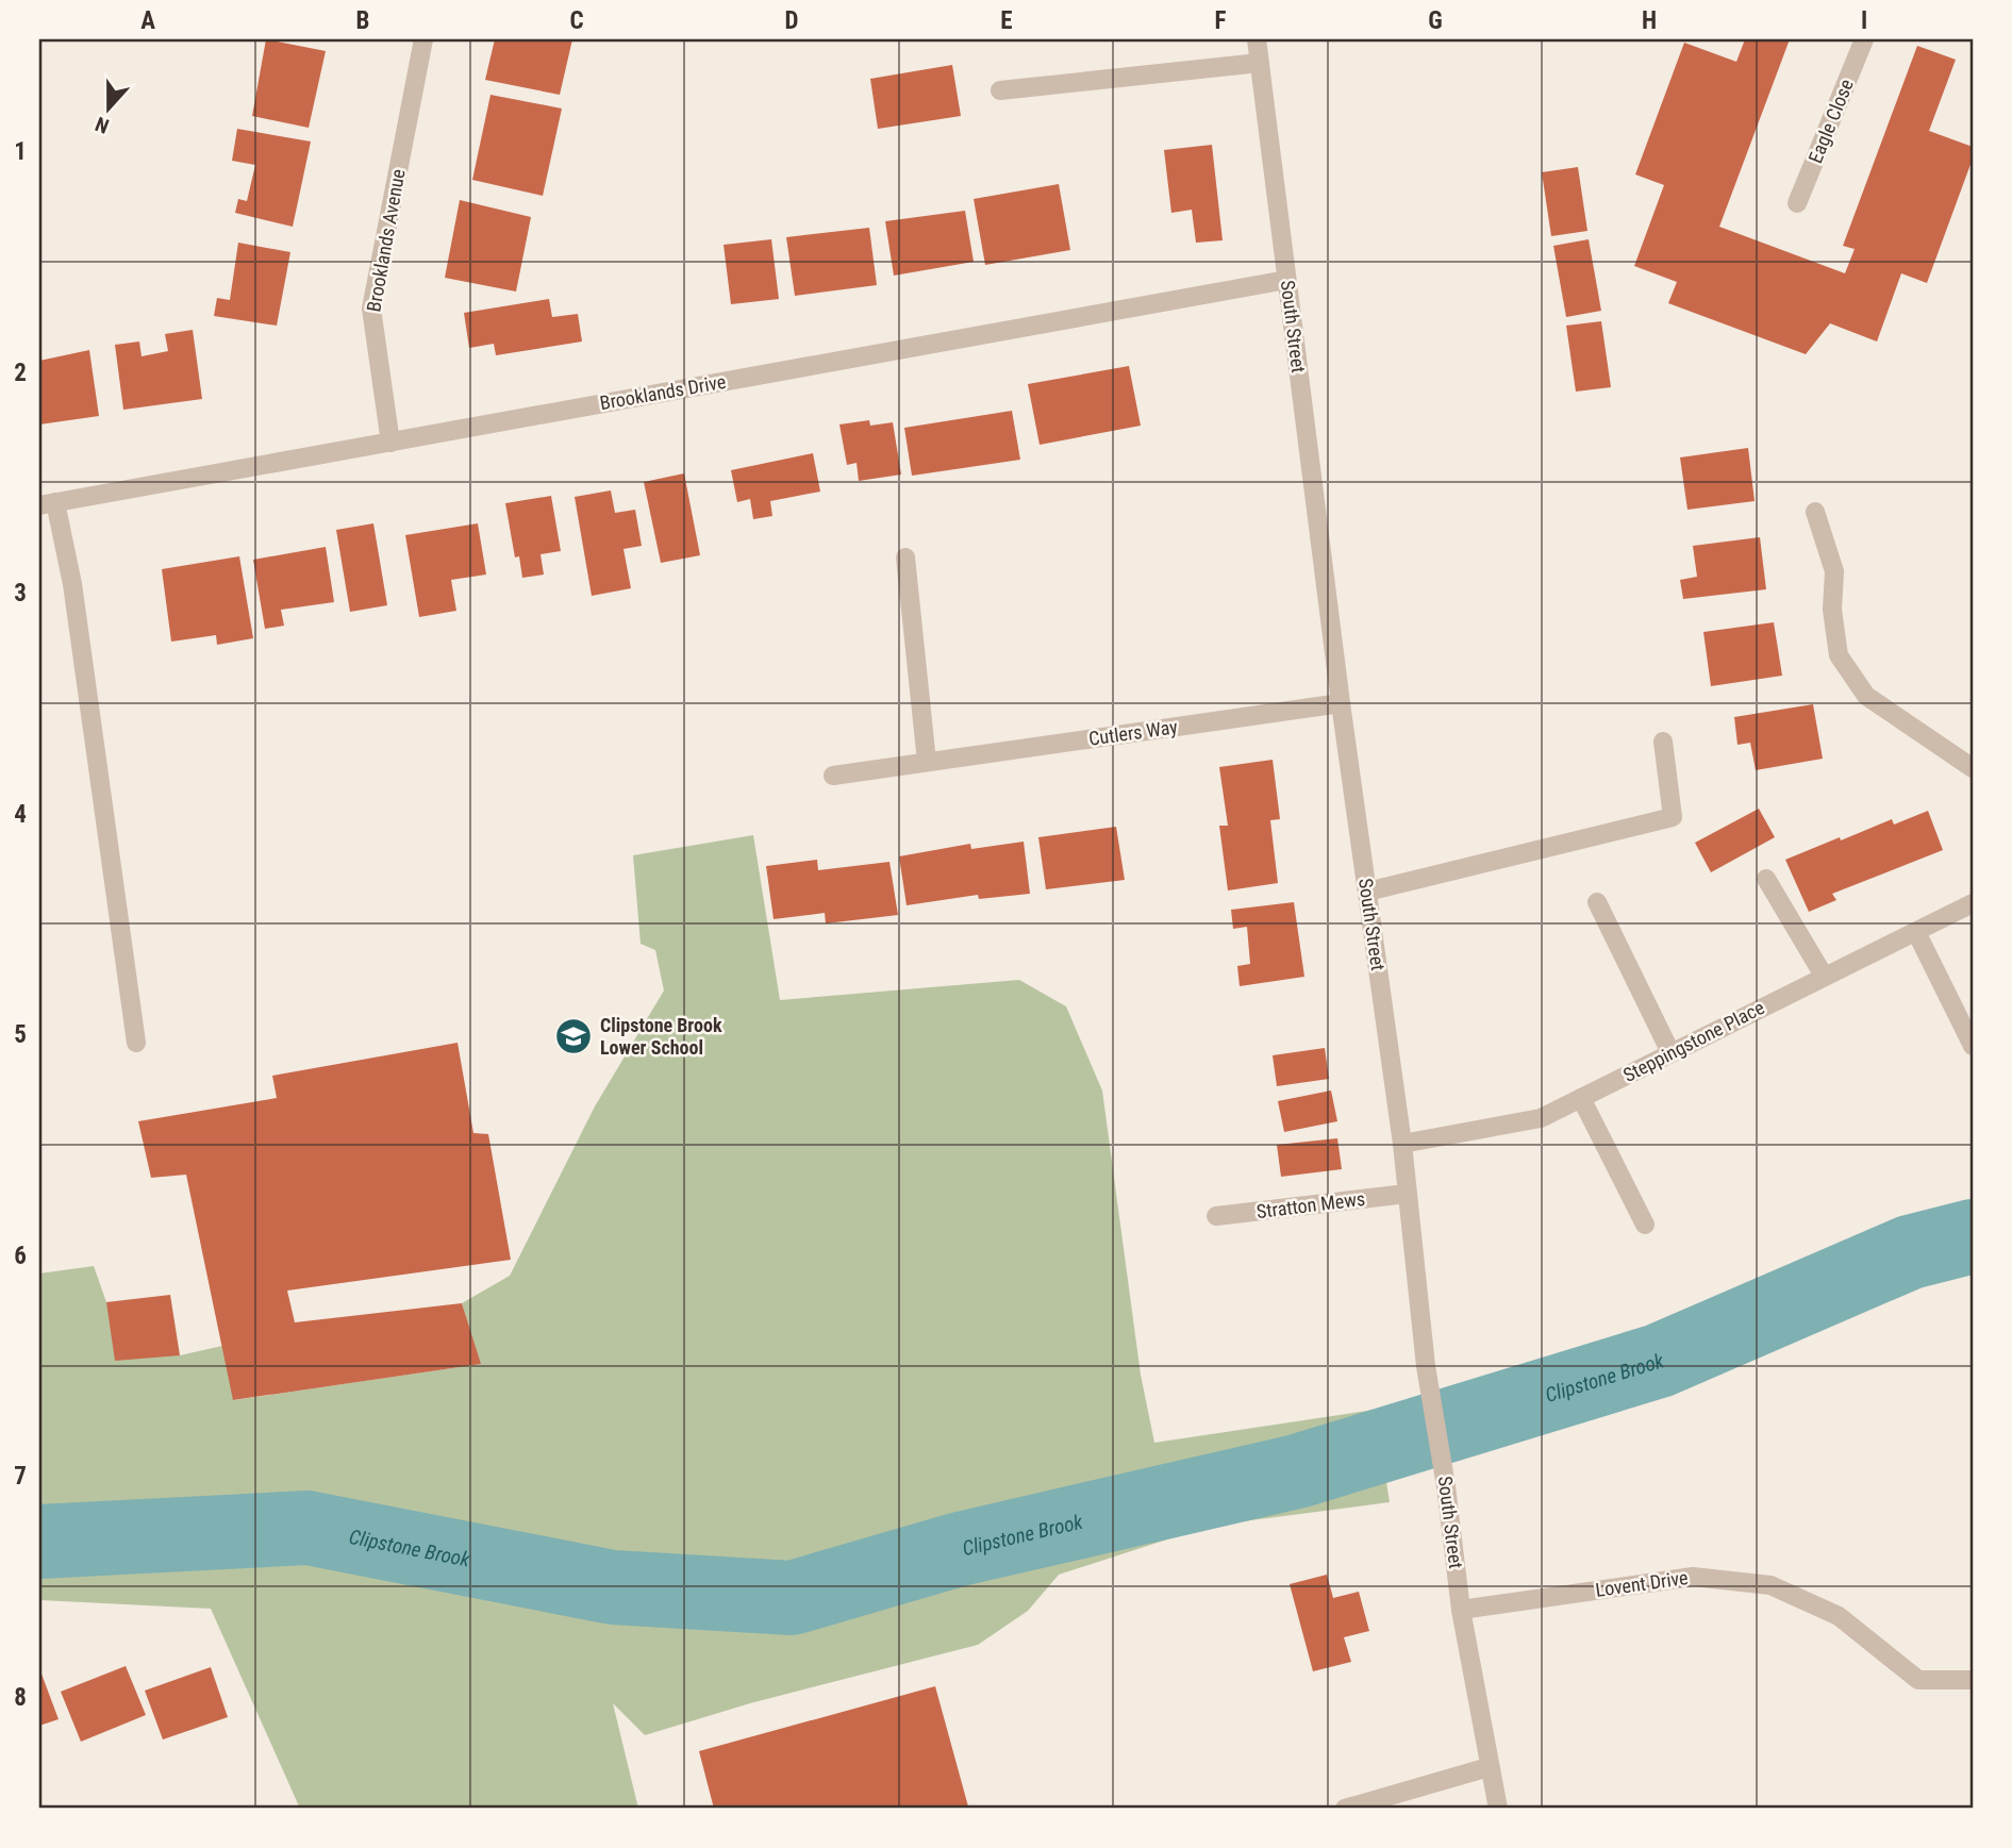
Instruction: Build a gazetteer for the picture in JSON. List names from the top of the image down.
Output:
{
  "streets": {
    "street": [
      "Eagle Close",
      "Brooklands Avenue",
      "South Street",
      "Brooklands Drive",
      "Cutlers Way",
      "Steppingstone Place",
      "Stratton Mews",
      "Lovent Drive"
    ]
  },
  "crossings": [
    ["Brooklands Avenue", "Brooklands Drive"],
    ["South Street", "Brooklands Drive"],
    ["South Street", "Cutlers Way"],
    ["South Street", "Steppingstone Place"],
    ["South Street", "Stratton Mews"],
    ["South Street", "Lovent Drive"]
  ],
  "water": ["Clipstone Brook"],
  "places": {
    "school or university": ["Clipstone Brook Lower School"]
  },
  "north": "bottom",
  "grid": {
    "columns": [
      "A",
      "B",
      "C",
      "D",
      "E",
      "F",
      "G",
      "H",
      "I"
    ],
    "rows": [
      "1",
      "2",
      "3",
      "4",
      "5",
      "6",
      "7",
      "8"
    ]
  }
}
